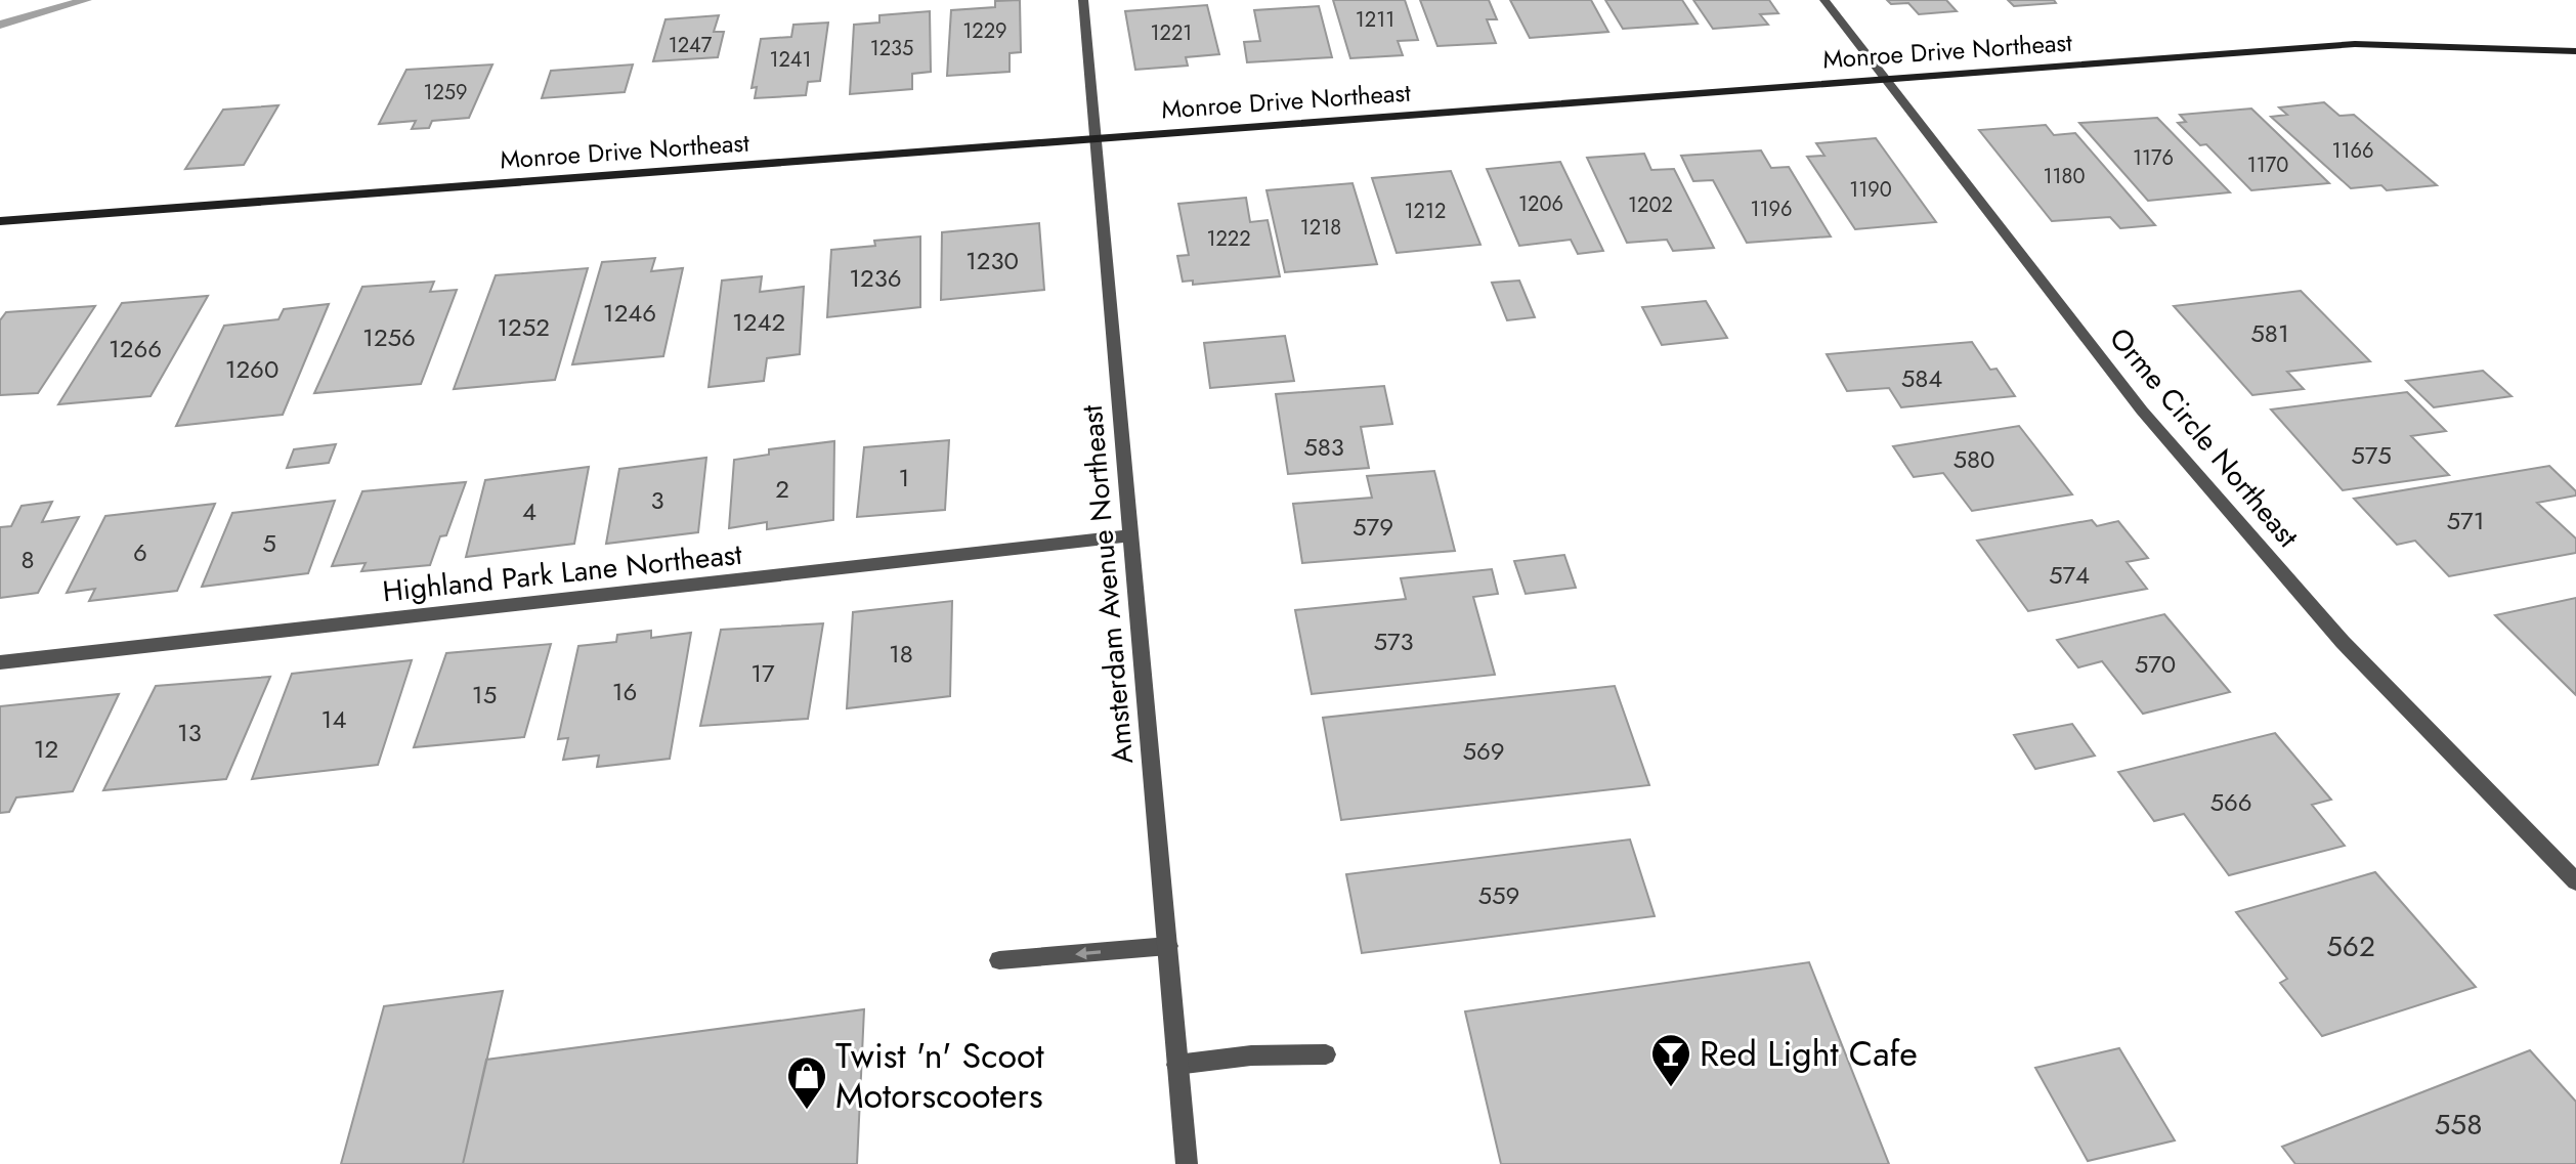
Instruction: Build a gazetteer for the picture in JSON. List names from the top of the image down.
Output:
{
  "streets": {
    "main road": ["Monroe Drive Northeast"],
    "street": ["Orme Circle Northeast", "Highland Park Lane Northeast", "Amsterdam Avenue Northeast"]
  },
  "crossings": [
    ["Monroe Drive Northeast", "Orme Circle Northeast"],
    ["Monroe Drive Northeast", "Amsterdam Avenue Northeast"],
    ["Highland Park Lane Northeast", "Amsterdam Avenue Northeast"]
  ],
  "places": {
    "bar": ["Red Light Cafe"],
    "shop": ["Twist 'n' Scoot Motorscooters"]
  },
  "house_numbers": [
    "1211",
    "1229",
    "1221",
    "1247",
    "1235",
    "1241",
    "1259",
    "1166",
    "1176",
    "1170",
    "1180",
    "1190",
    "1206",
    "1202",
    "1196",
    "1212",
    "1218",
    "1222",
    "1230",
    "1236",
    "1246",
    "1242",
    "1252",
    "581",
    "1256",
    "1266",
    "1260",
    "584",
    "583",
    "575",
    "580",
    "1",
    "2",
    "3",
    "4",
    "571",
    "579",
    "5",
    "6",
    "8",
    "574",
    "573",
    "18",
    "570",
    "17",
    "16",
    "15",
    "14",
    "13",
    "12",
    "569",
    "566",
    "559",
    "562",
    "558"
  ]
}
